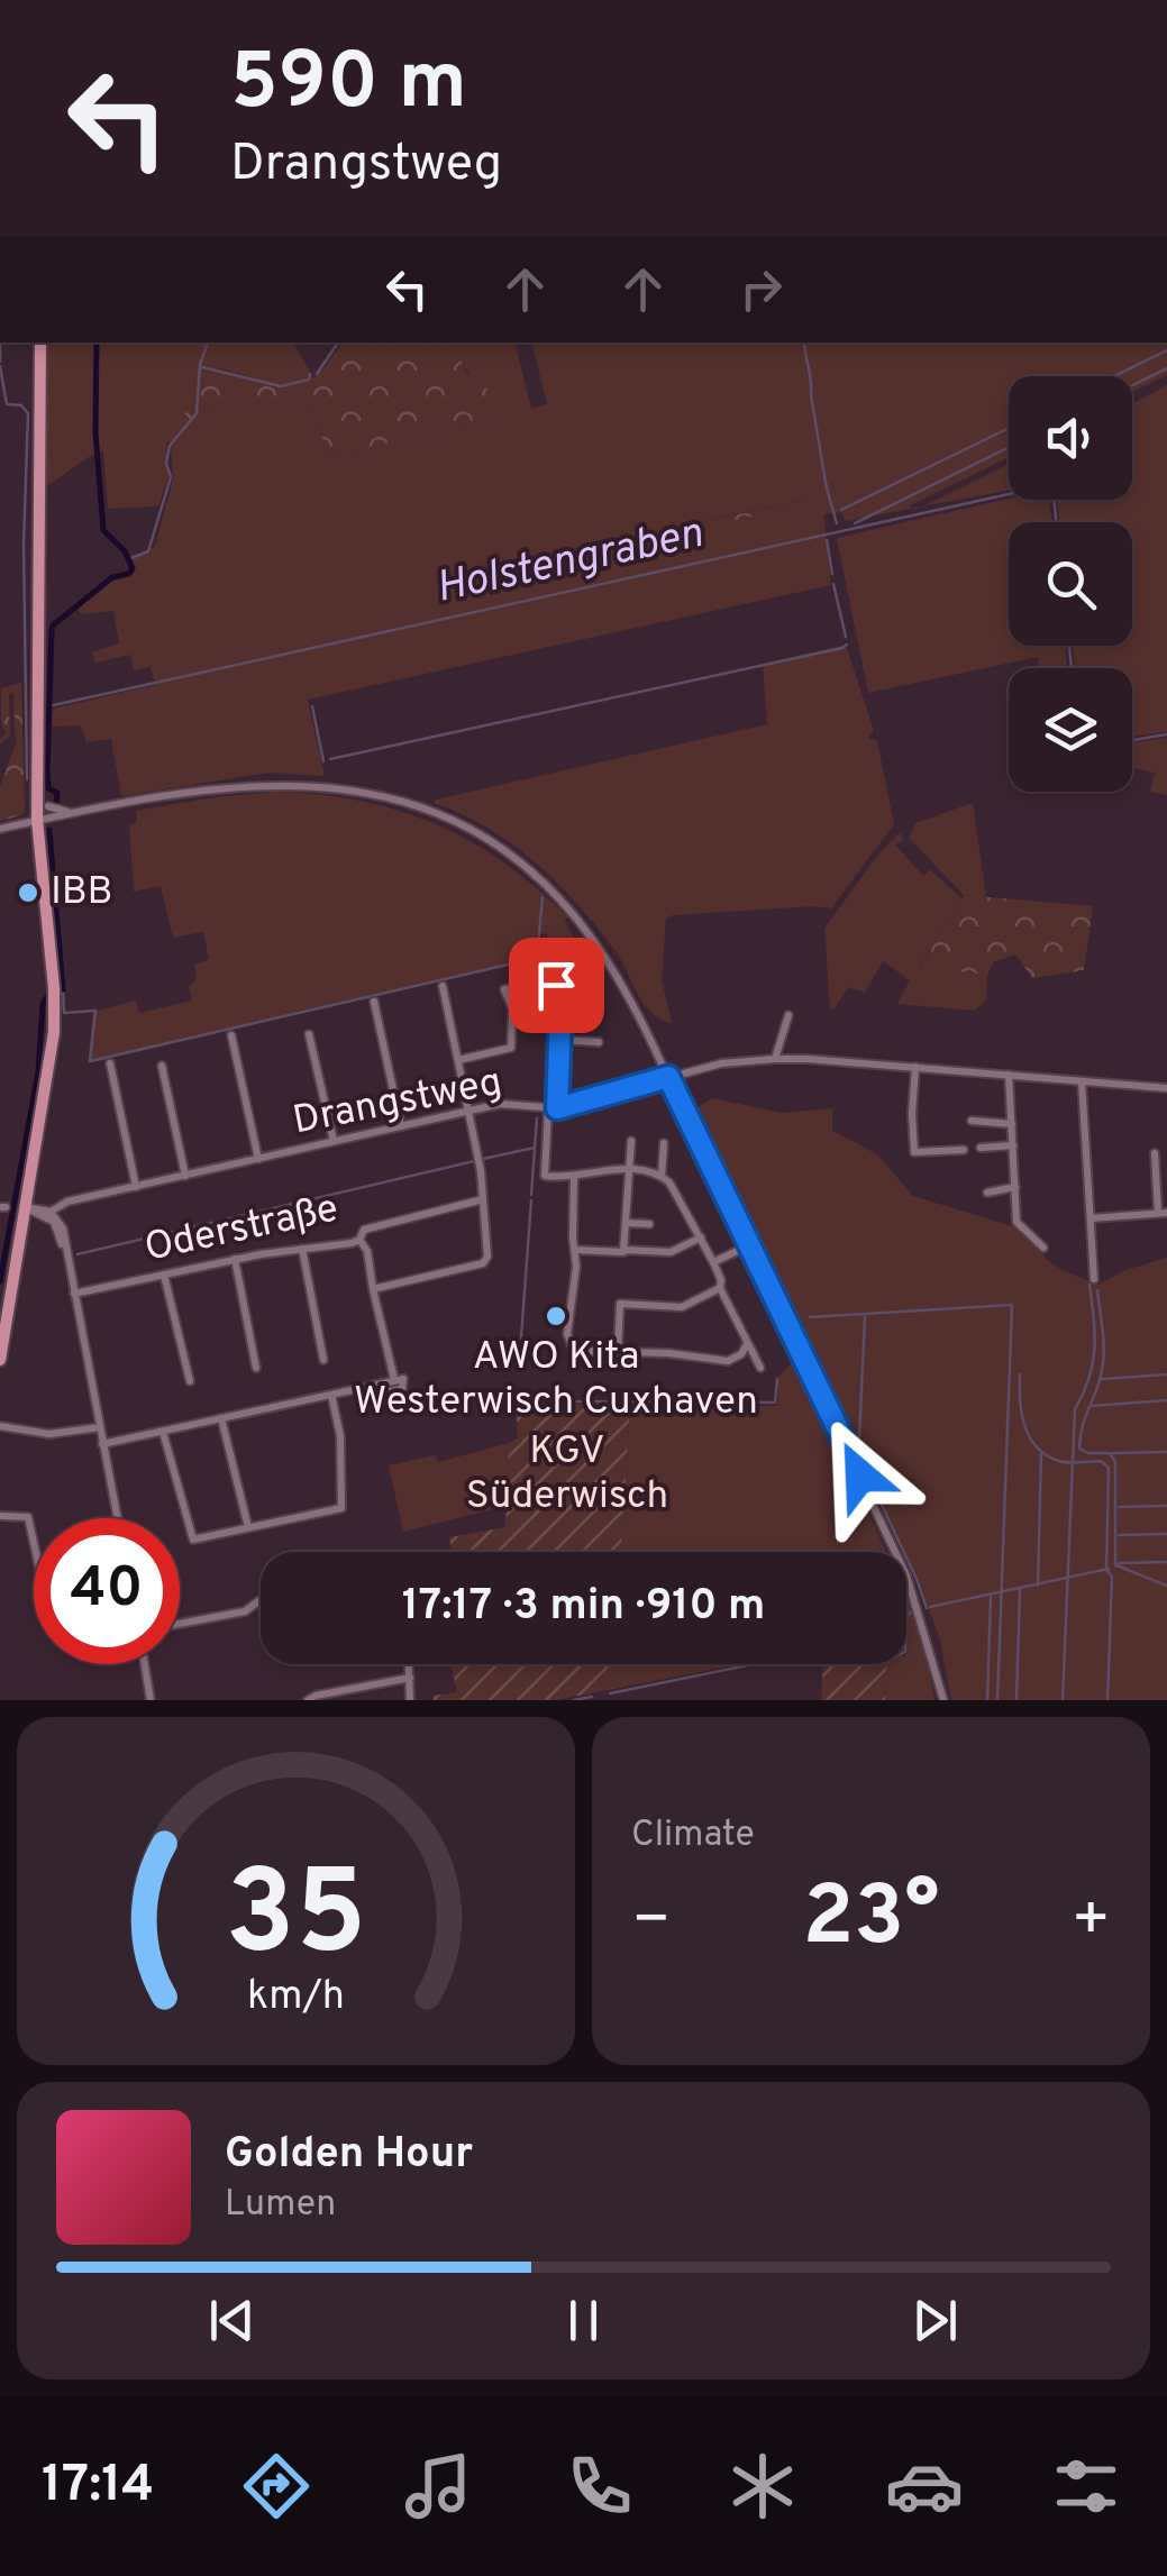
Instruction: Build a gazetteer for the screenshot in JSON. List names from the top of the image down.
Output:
{
  "streets": {
    "street": ["Drangstweg", "Oderstraße"]
  },
  "water": ["Holstengraben"],
  "parks": ["KGV Süderwisch"],
  "places": ["IBB", "AWO Kita Westerwisch Cuxhaven"],
  "page": {
    "turn": ["590 m", "Drangstweg"],
    "limit": "40",
    "trip": "17:17 · 3 min · 910 m",
    "tile": "Climate",
    "heat": ["−", "23°", "+"],
    "song": ["Golden Hour", "Lumen"],
    "tabs": "17:14",
    "gauge": ["35", "km/h"]
  }
}
